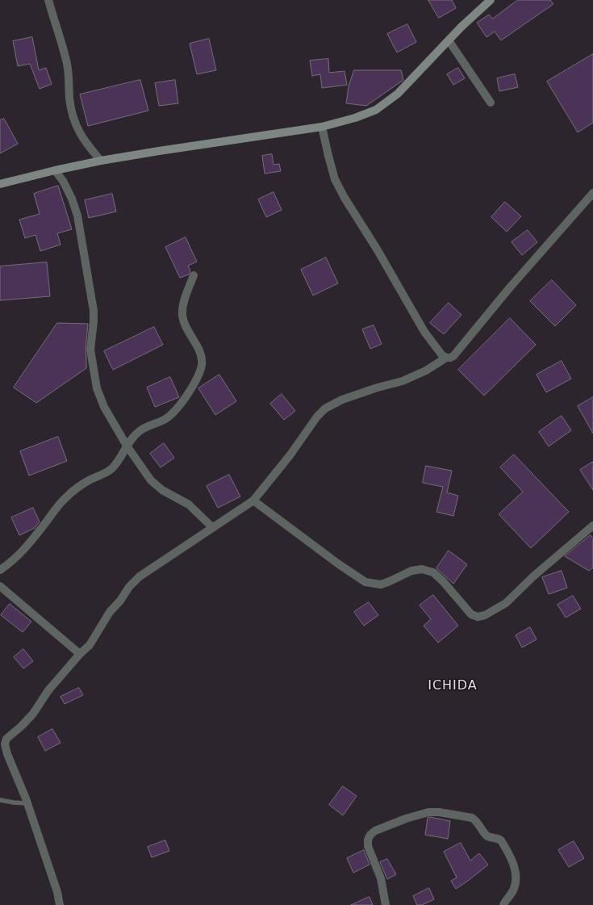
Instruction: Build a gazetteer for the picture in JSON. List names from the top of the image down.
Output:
{
  "districts": ["ICHIDA"]
}
